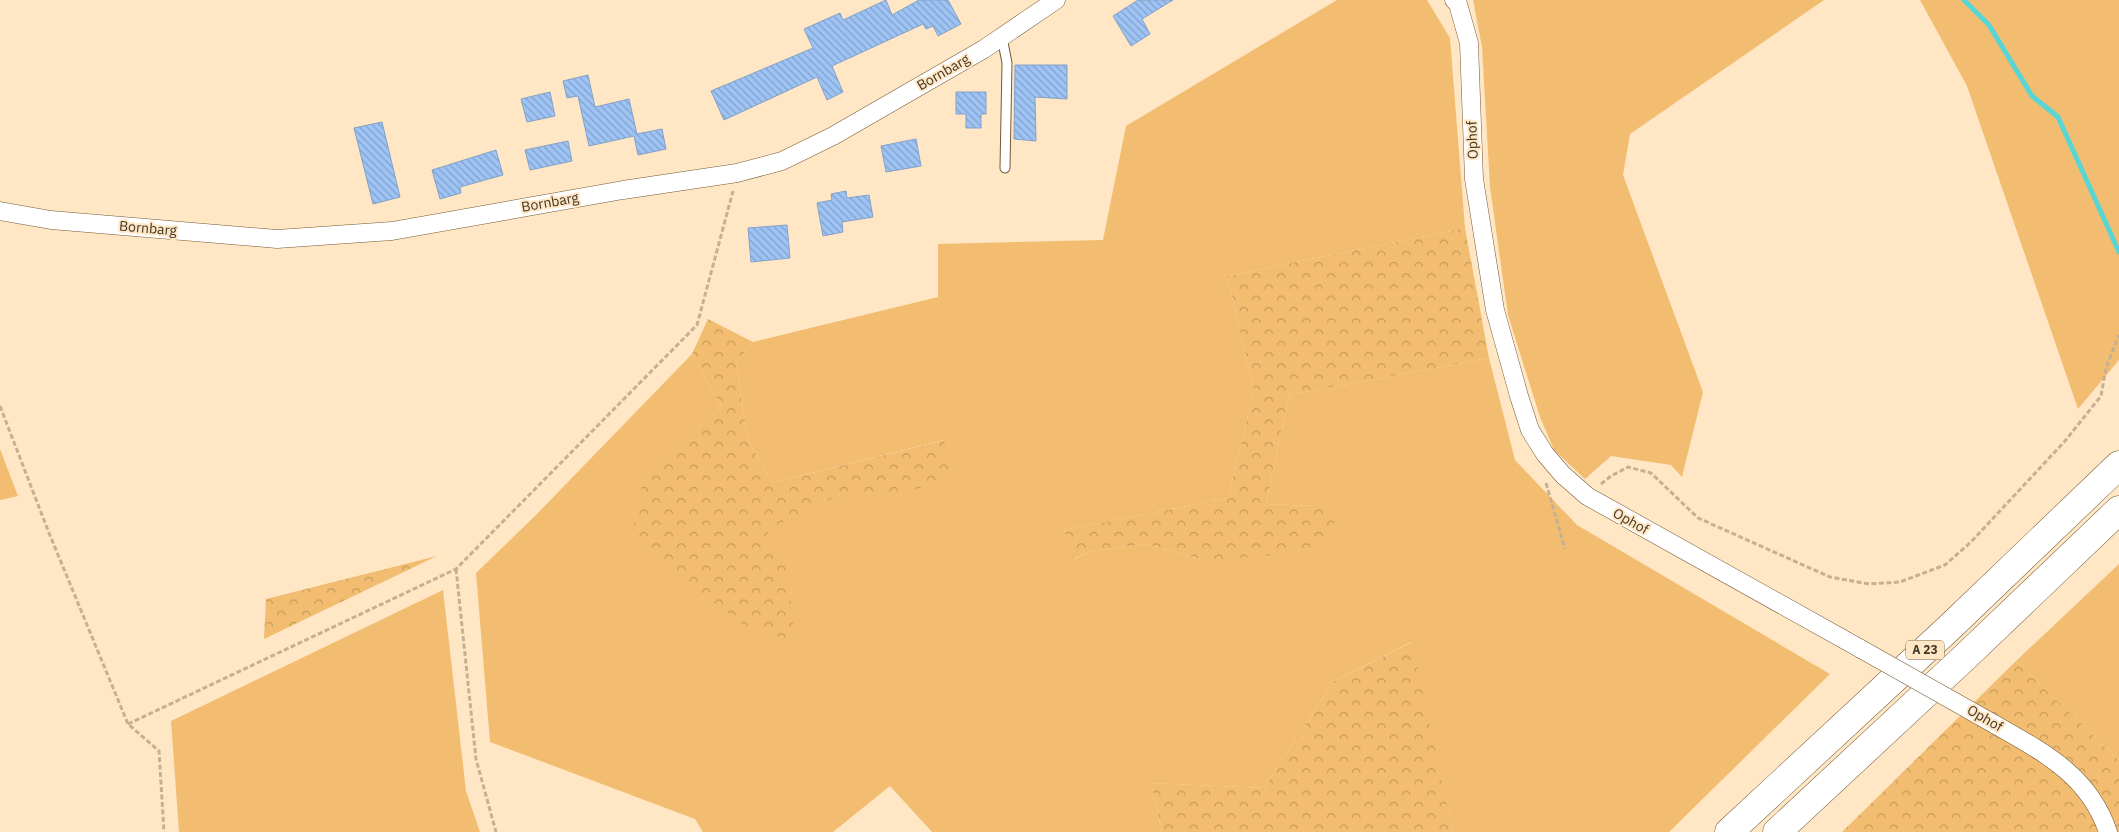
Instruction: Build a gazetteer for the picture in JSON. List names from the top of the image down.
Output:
{
  "streets": {
    "highway": ["A 23"],
    "street": ["Bornbarg", "Ophof"]
  }
}
